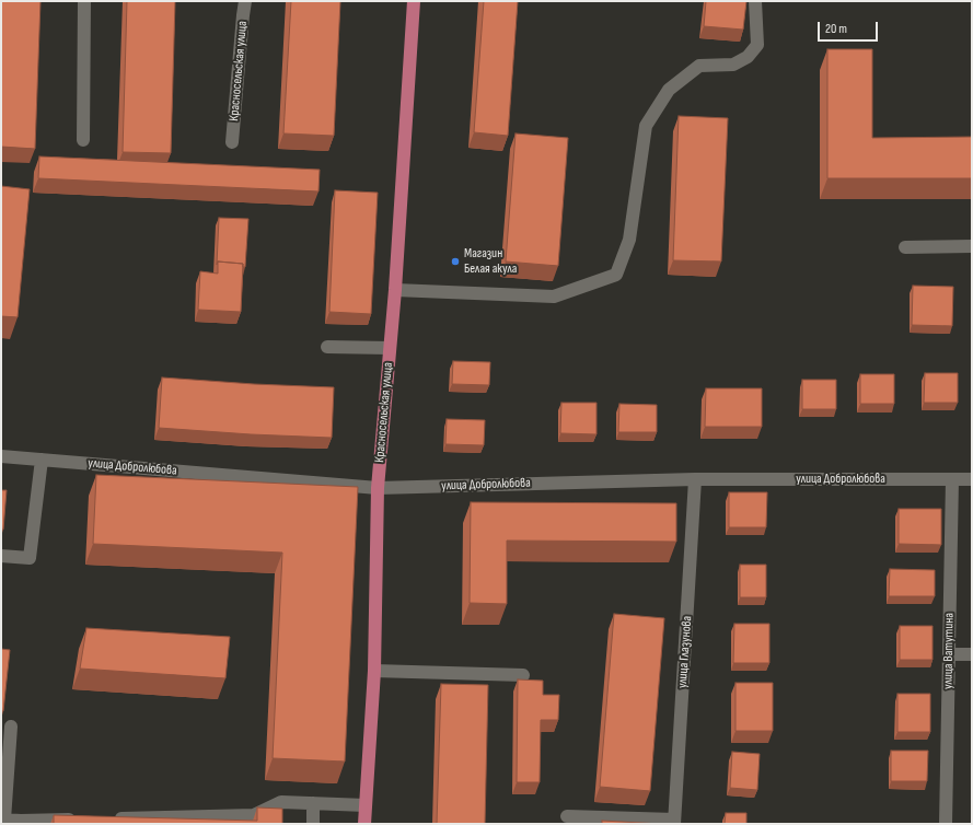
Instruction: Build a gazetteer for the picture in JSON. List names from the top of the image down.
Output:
{
  "streets": {
    "main road": ["Красносельская улица"],
    "street": ["улица Добролюбова", "улица Ватутина", "улица Глазунова"]
  },
  "crossings": [
    ["Красносельская улица", "улица Добролюбова"],
    ["улица Добролюбова", "улица Ватутина"],
    ["улица Добролюбова", "улица Глазунова"]
  ],
  "places": ["Магазин Белая акула"],
  "scale_bar": "20 m"
}
